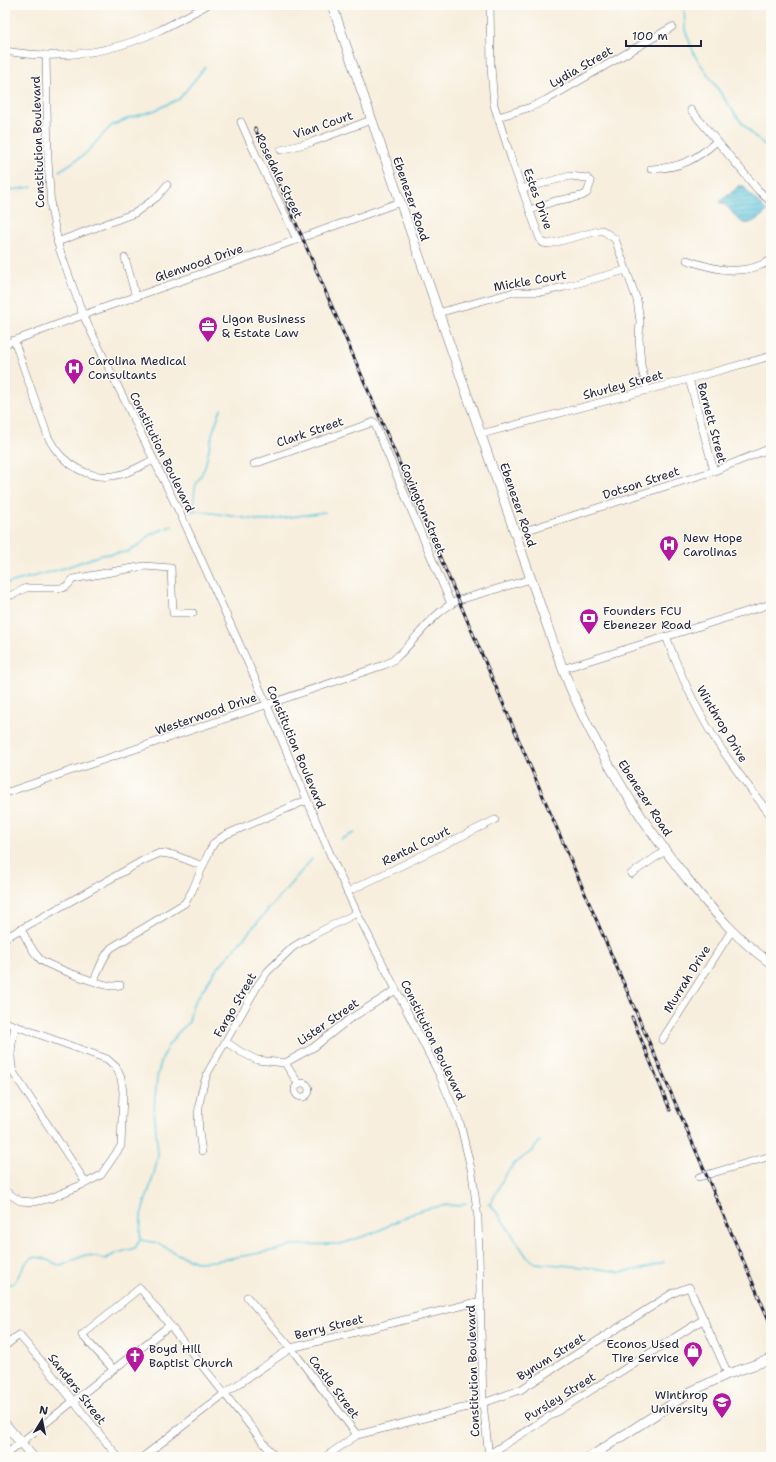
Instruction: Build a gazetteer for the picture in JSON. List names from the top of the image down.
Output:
{
  "streets": {
    "main road": ["Ebenezer Road"],
    "street": [
      "Lydia Street",
      "Vian Court",
      "Constitution Boulevard",
      "Rosedale Street",
      "Estes Drive",
      "Glenwood Drive",
      "Mickle Court",
      "Shurley Street",
      "Barnett Street",
      "Clark Street",
      "Dotson Street",
      "Covington Street",
      "Westerwood Drive",
      "Winthrop Drive",
      "Rental Court",
      "Murrah Drive",
      "Fargo Street",
      "Lister Street",
      "Berry Street",
      "Bynum Street",
      "Castle Street",
      "Sanders Street",
      "Pursley Street"
    ]
  },
  "crossings": [
    ["Lydia Street", "Estes Drive"],
    ["Vian Court", "Ebenezer Road"],
    ["Constitution Boulevard", "Glenwood Drive"],
    ["Constitution Boulevard", "Westerwood Drive"],
    ["Constitution Boulevard", "Rental Court"],
    ["Constitution Boulevard", "Fargo Street"],
    ["Constitution Boulevard", "Lister Street"],
    ["Constitution Boulevard", "Berry Street"],
    ["Constitution Boulevard", "Bynum Street"],
    ["Constitution Boulevard", "Pursley Street"],
    ["Rosedale Street", "Glenwood Drive"],
    ["Ebenezer Road", "Glenwood Drive"],
    ["Ebenezer Road", "Mickle Court"],
    ["Ebenezer Road", "Shurley Street"],
    ["Ebenezer Road", "Dotson Street"],
    ["Ebenezer Road", "Westerwood Drive"],
    ["Ebenezer Road", "Murrah Drive"],
    ["Estes Drive", "Mickle Court"],
    ["Estes Drive", "Shurley Street"],
    ["Shurley Street", "Barnett Street"],
    ["Barnett Street", "Dotson Street"],
    ["Clark Street", "Covington Street"],
    ["Covington Street", "Westerwood Drive"],
    ["Berry Street", "Castle Street"],
    ["Bynum Street", "Castle Street"],
    ["Bynum Street", "Pursley Street"]
  ],
  "places": {
    "office": ["Ligon Business & Estate Law"],
    "hospital": ["Carolina Medical Consultants", "New Hope Carolinas"],
    "bank": ["Founders FCU Ebenezer Road"],
    "shop": ["Econos Used Tire Service"],
    "church": ["Boyd Hill Baptist Church"],
    "school or university": ["Winthrop University"]
  },
  "scale_bar": "100 m",
  "north": "top"
}
